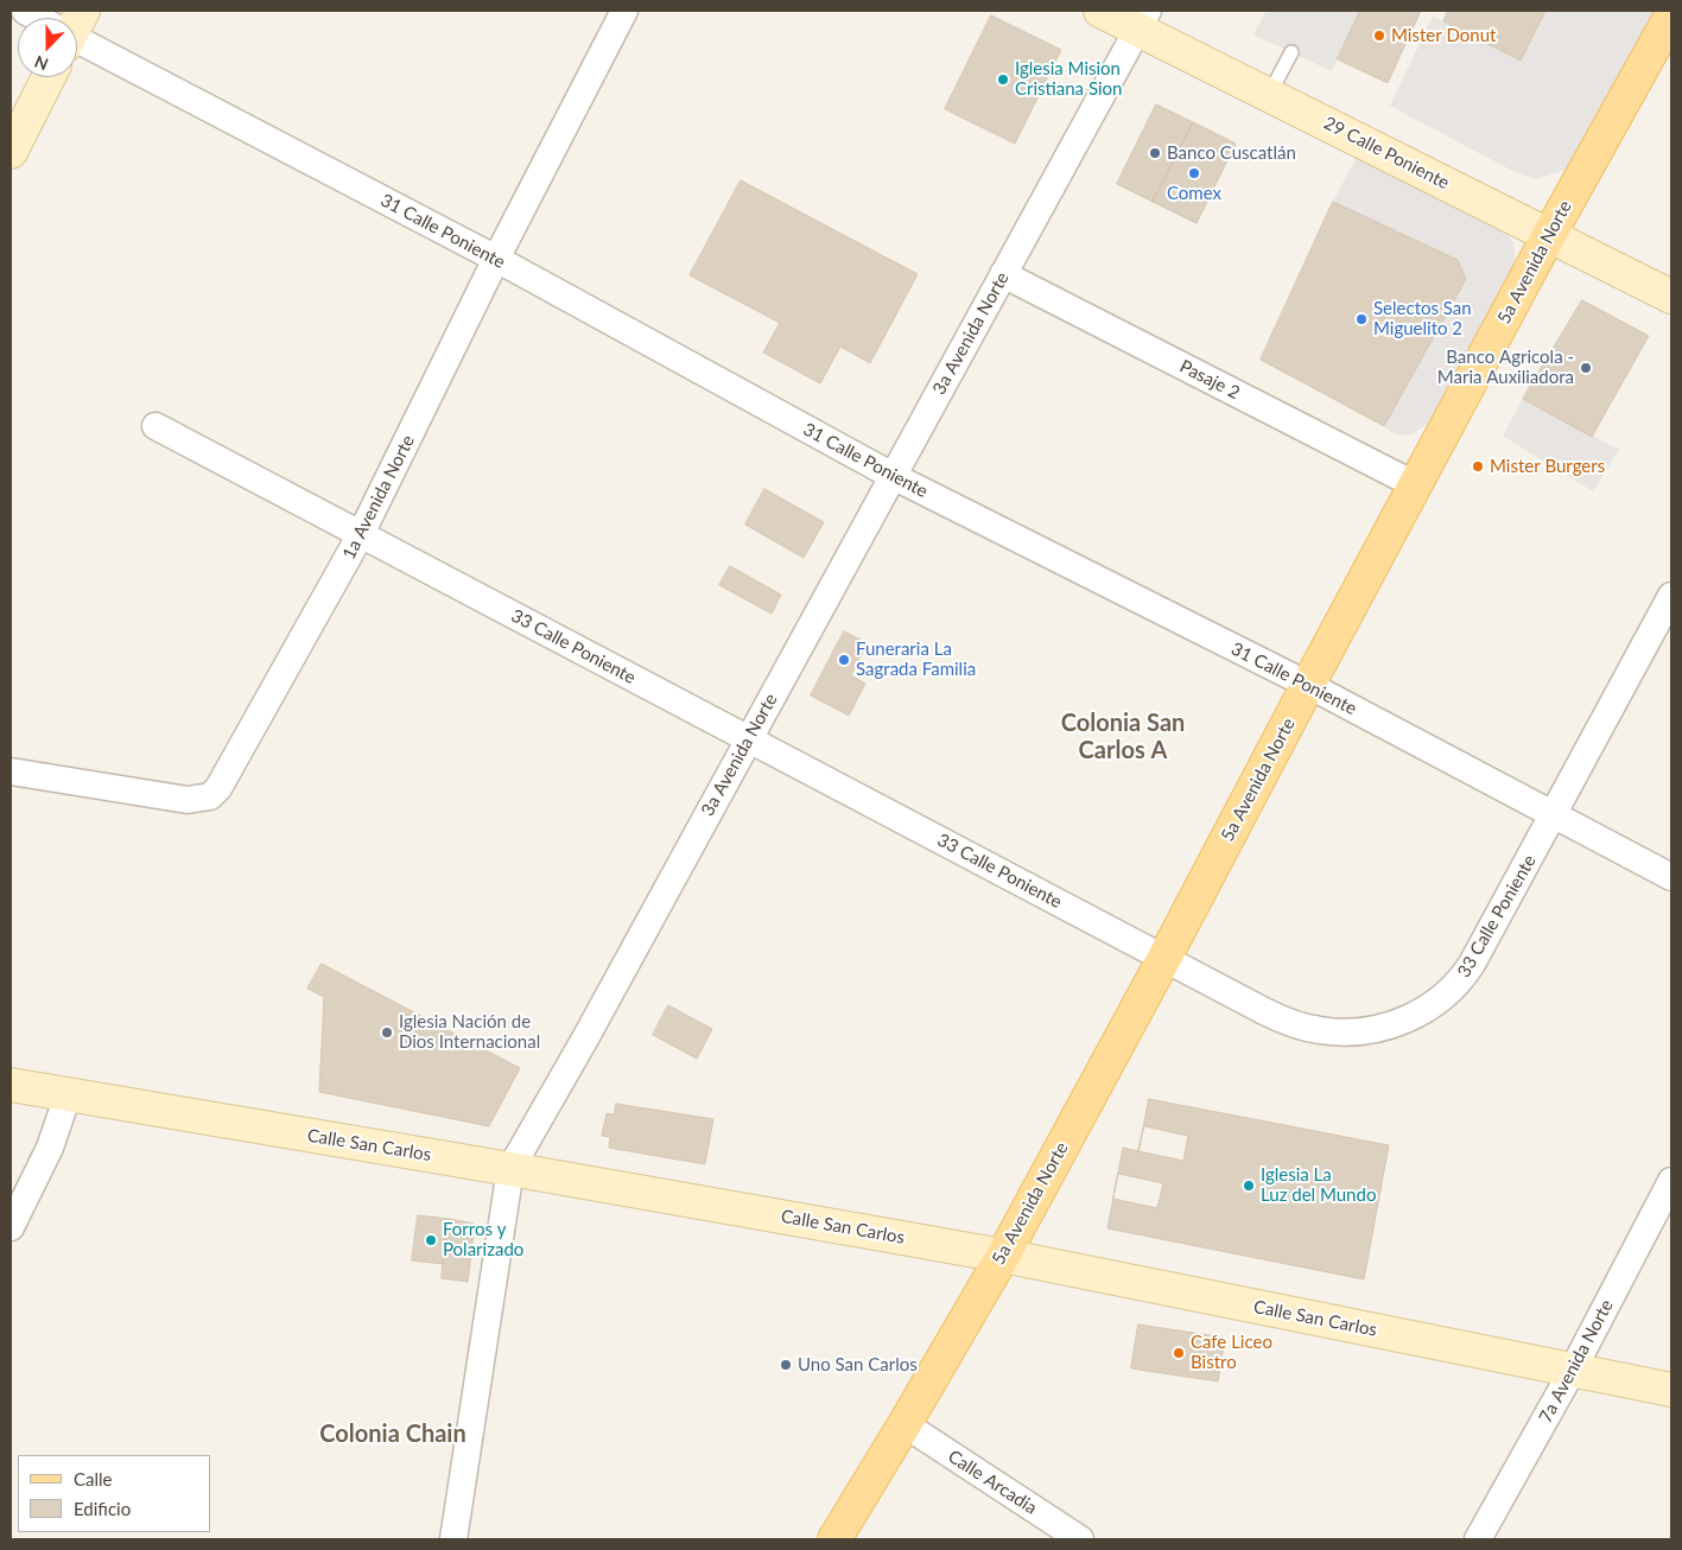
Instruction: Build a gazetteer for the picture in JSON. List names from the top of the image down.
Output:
{
  "streets": {
    "main road": ["5a Avenida Norte"],
    "street": [
      "29 Calle Poniente",
      "31 Calle Poniente",
      "3a Avenida Norte",
      "Pasaje 2",
      "1a Avenida Norte",
      "33 Calle Poniente",
      "Calle San Carlos",
      "7a Avenida Norte",
      "Calle Arcadia"
    ]
  },
  "crossings": [
    ["29 Calle Poniente", "5a Avenida Norte"],
    ["29 Calle Poniente", "3a Avenida Norte"],
    ["31 Calle Poniente", "5a Avenida Norte"],
    ["31 Calle Poniente", "3a Avenida Norte"],
    ["31 Calle Poniente", "1a Avenida Norte"],
    ["31 Calle Poniente", "33 Calle Poniente"],
    ["5a Avenida Norte", "Pasaje 2"],
    ["5a Avenida Norte", "33 Calle Poniente"],
    ["5a Avenida Norte", "Calle San Carlos"],
    ["5a Avenida Norte", "Calle Arcadia"],
    ["3a Avenida Norte", "Pasaje 2"],
    ["3a Avenida Norte", "33 Calle Poniente"],
    ["3a Avenida Norte", "Calle San Carlos"],
    ["1a Avenida Norte", "33 Calle Poniente"],
    ["Calle San Carlos", "7a Avenida Norte"]
  ],
  "districts": ["Colonia San Carlos A", "Colonia Chain"],
  "places": [
    "Mister Donut",
    "Iglesia Mision Cristiana Sion",
    "Banco Cuscatlán",
    "Comex",
    "Selectos San Miguelito 2",
    "Banco Agricola - Maria Auxiliadora",
    "Mister Burgers",
    "Funeraria La Sagrada Familia",
    "Iglesia Nación de Dios Internacional",
    "Iglesia La Luz del Mundo",
    "Forros y Polarizado",
    "Cafe Liceo Bistro",
    "Uno San Carlos"
  ],
  "legend": ["Calle", "Edificio"],
  "north": "bottom"
}
